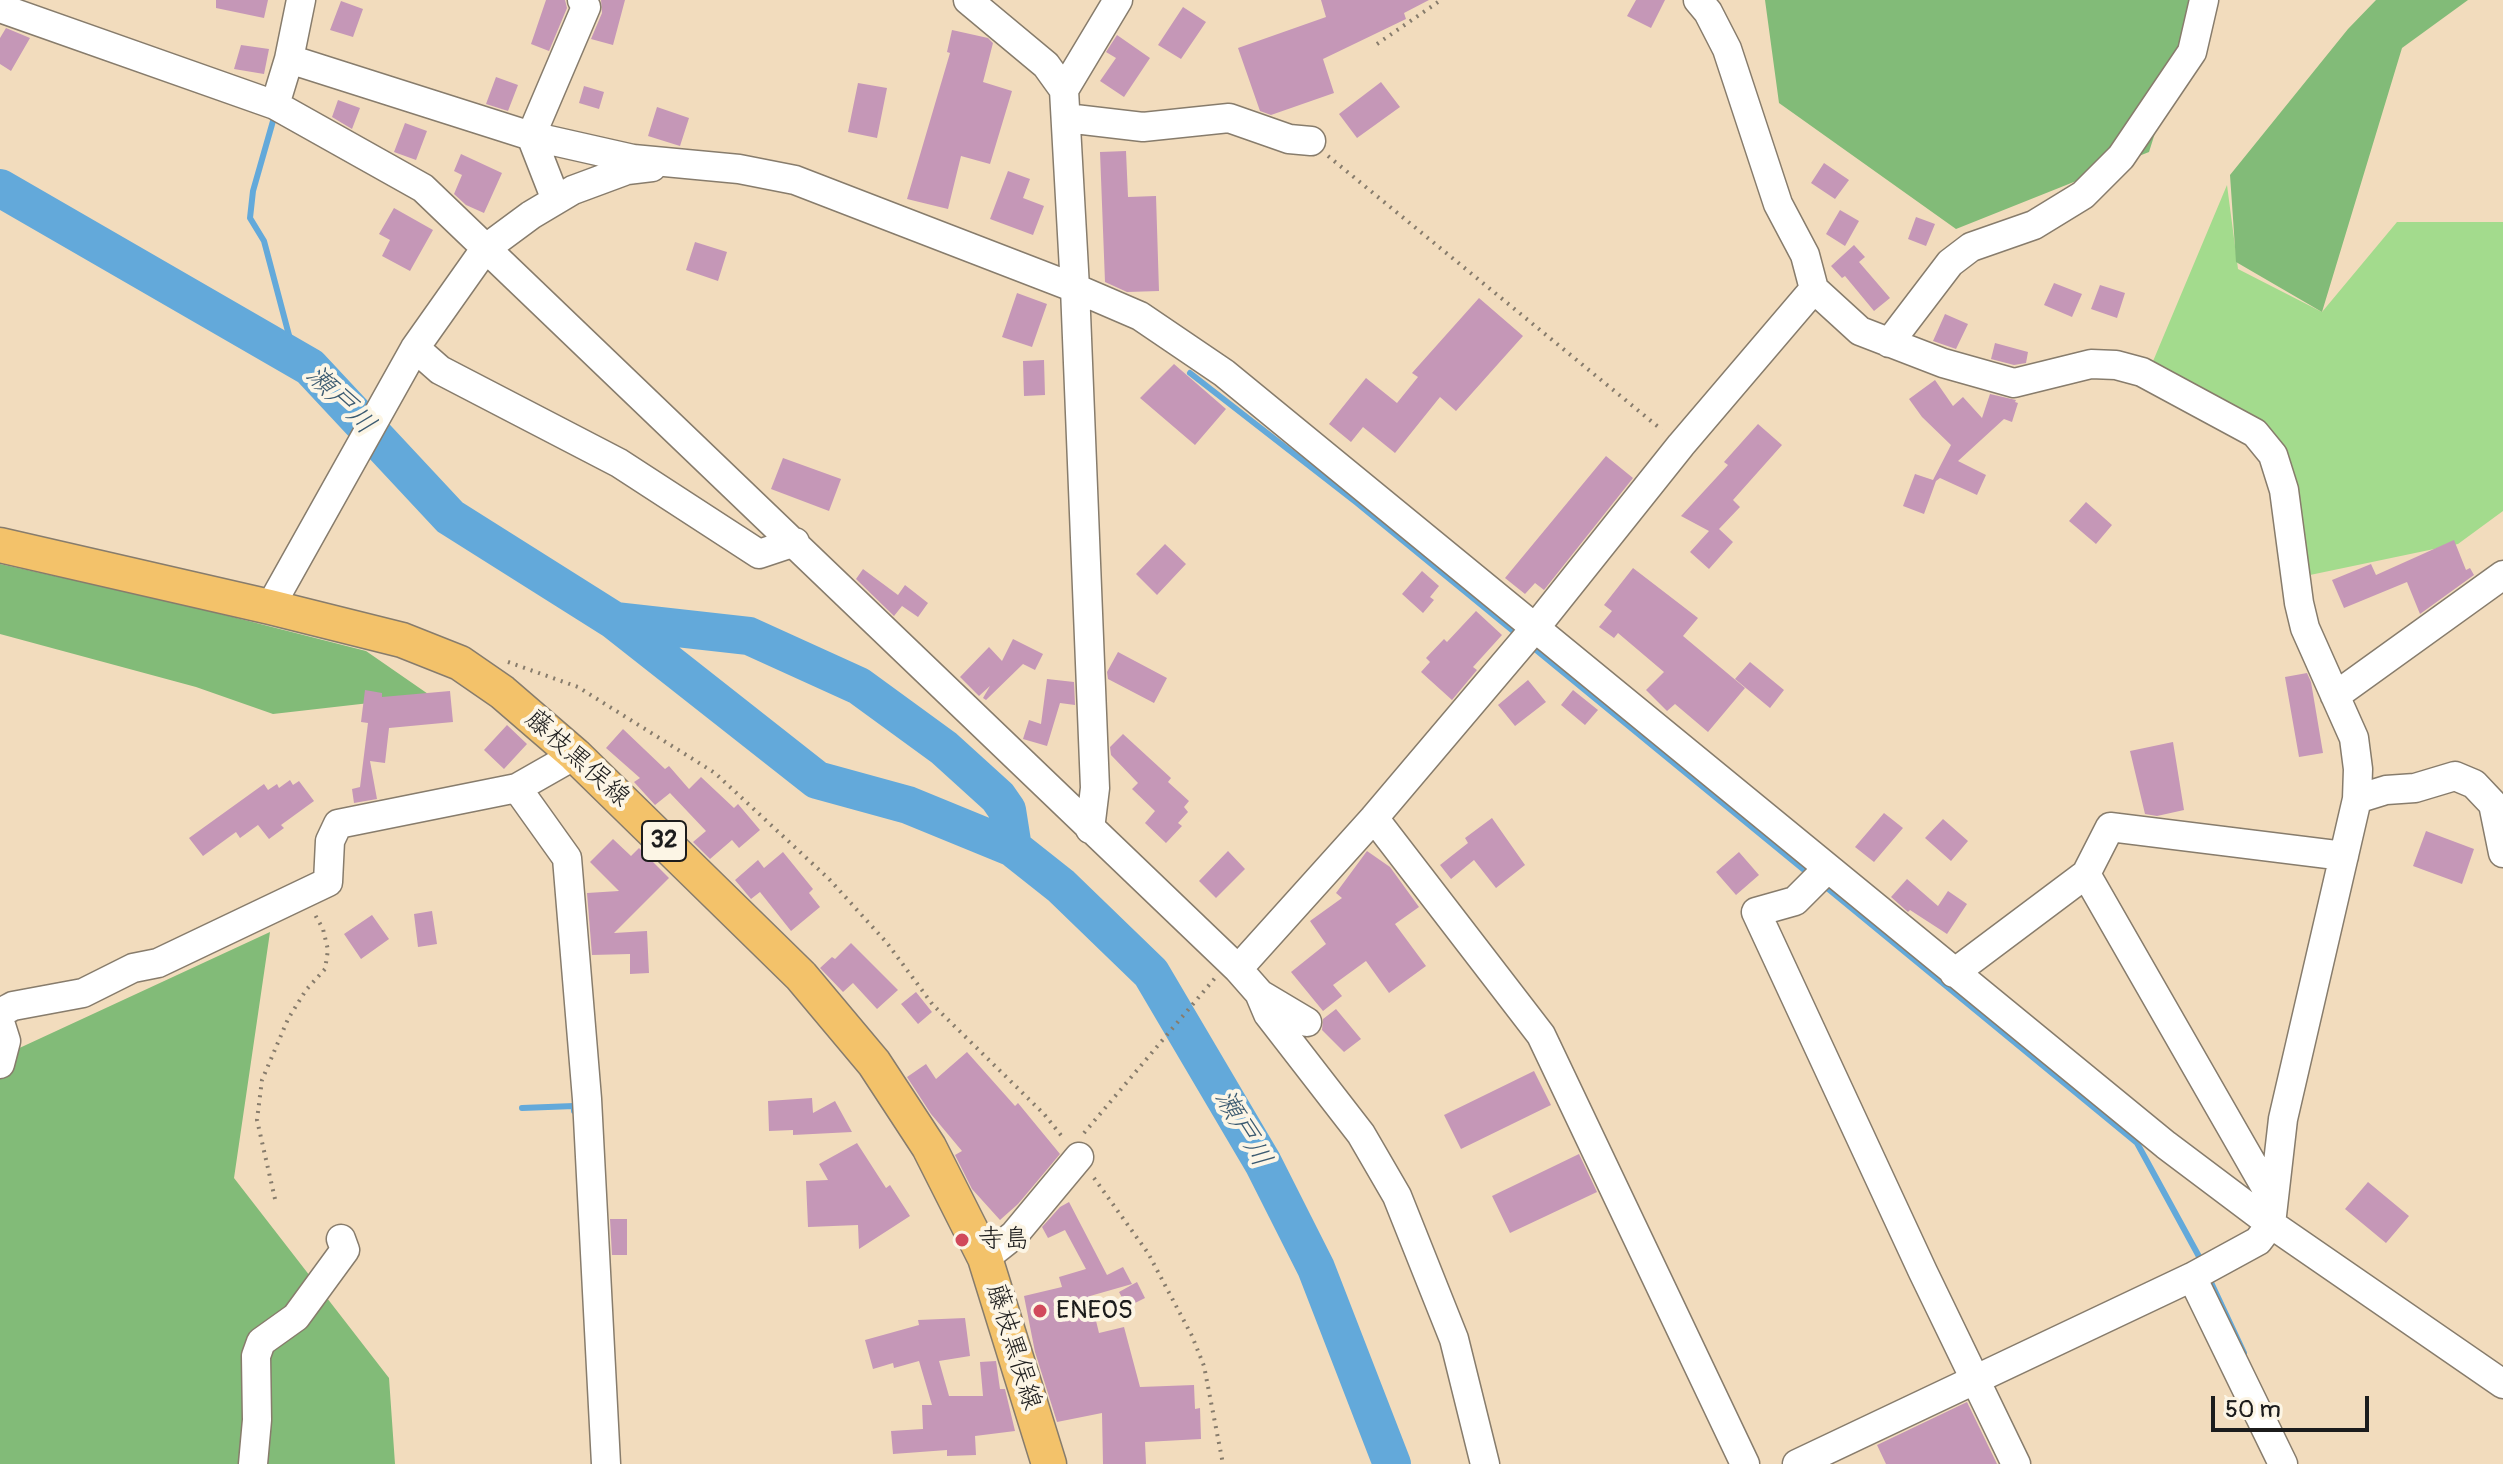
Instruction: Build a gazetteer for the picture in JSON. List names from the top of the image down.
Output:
{
  "streets": {
    "main road": ["藤枝黒俣線", "32"]
  },
  "water": ["瀬戸川"],
  "places": ["寺島", "ENEOS"],
  "scale_bar": "50 m"
}
